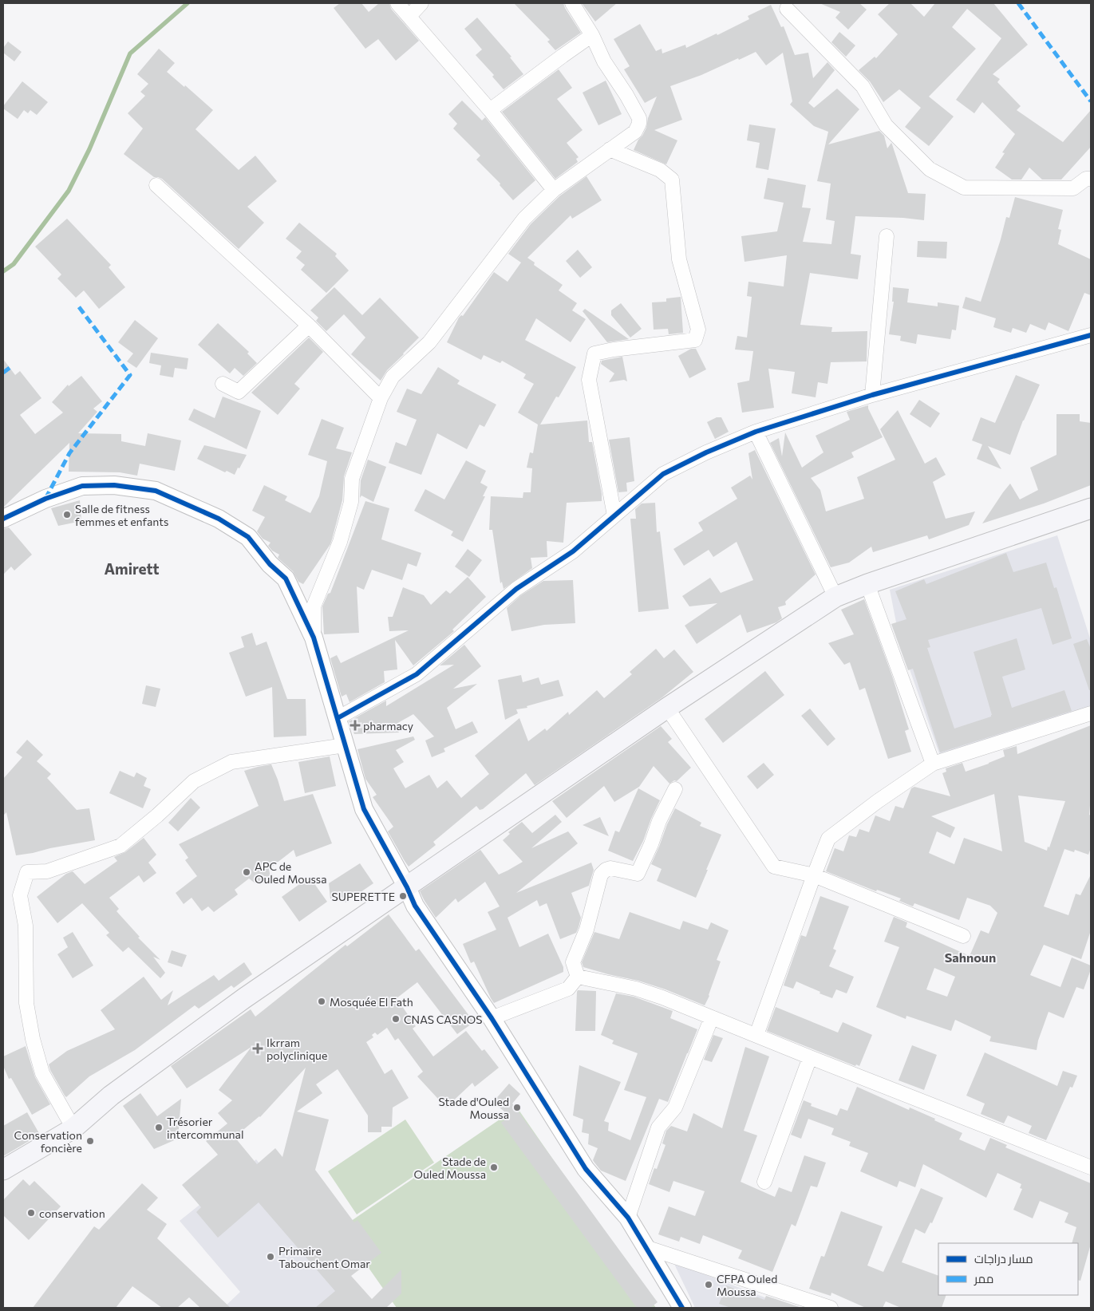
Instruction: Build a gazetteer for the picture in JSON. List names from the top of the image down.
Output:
{
  "districts": ["Amirett", "Sahnoun"],
  "places": {
    "other": [
      "Salle de fitness femmes et enfants",
      "APC de Ouled Moussa",
      "SUPERETTE",
      "Mosquée El Fath",
      "CNAS CASNOS",
      "Stade d'Ouled Moussa",
      "Trésorier intercommunal",
      "Conservation foncière",
      "Stade de Ouled Moussa",
      "conservation",
      "Primaire Tabouchent Omar",
      "CFPA Ouled Moussa"
    ],
    "health": ["pharmacy", "Ikrram polyclinique"]
  },
  "legend": ["مسار دراجات", "ممر"]
}
